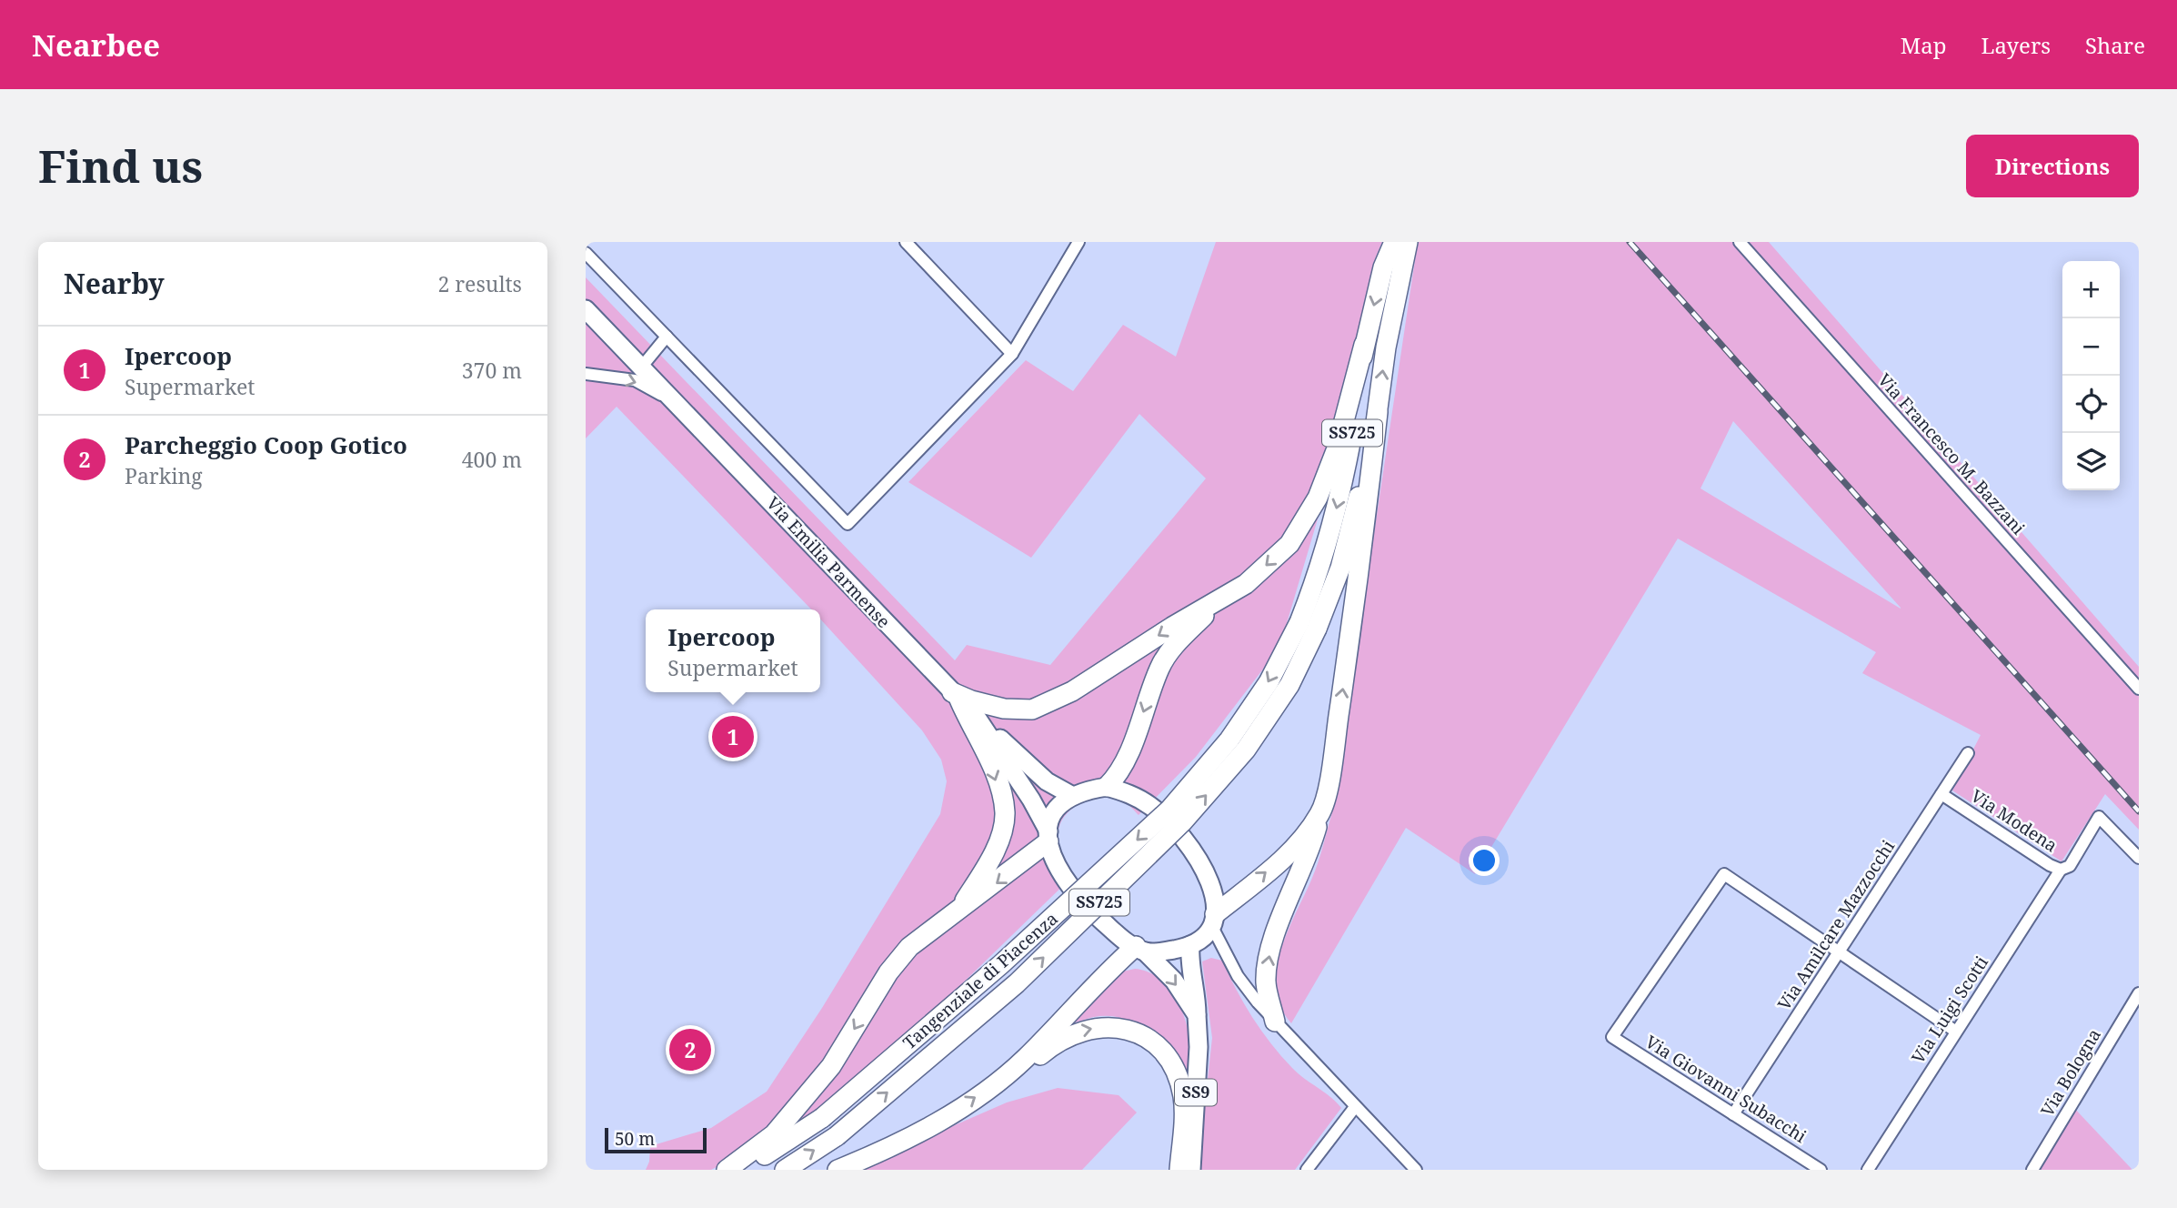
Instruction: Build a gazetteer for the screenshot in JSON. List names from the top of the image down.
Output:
{
  "streets": {
    "highway": ["SS725", "Tangenziale di Piacenza"],
    "main road": ["Via Emilia Parmense", "SS9"],
    "street": [
      "Via Francesco M. Bazzani",
      "Via Modena",
      "Via Amilcare Mazzocchi",
      "Via Luigi Scotti",
      "Via Bologna",
      "Via Giovanni Subacchi"
    ]
  },
  "crossings": [
    ["Via Modena", "Via Amilcare Mazzocchi"],
    ["Via Modena", "Via Luigi Scotti"],
    ["Via Amilcare Mazzocchi", "Via Giovanni Subacchi"]
  ],
  "scale_bar": "50 m",
  "page": {
    "header": "Nearbee",
    "nav": ["Map", "Layers", "Share"],
    "buttons": "Directions",
    "title": "Find us",
    "heading": ["Nearby", "2 results"],
    "map_buttons": ["+", "−"],
    "list": [
      {
        "mark": "1",
        "name": "Ipercoop",
        "note": "Supermarket",
        "value": "370 m"
      },
      {
        "mark": "2",
        "name": "Parcheggio Coop Gotico",
        "note": "Parking",
        "value": "400 m"
      }
    ],
    "popup": ["Ipercoop", "Supermarket"],
    "pins": ["1", "2"],
    "scale": "50 m"
  }
}
